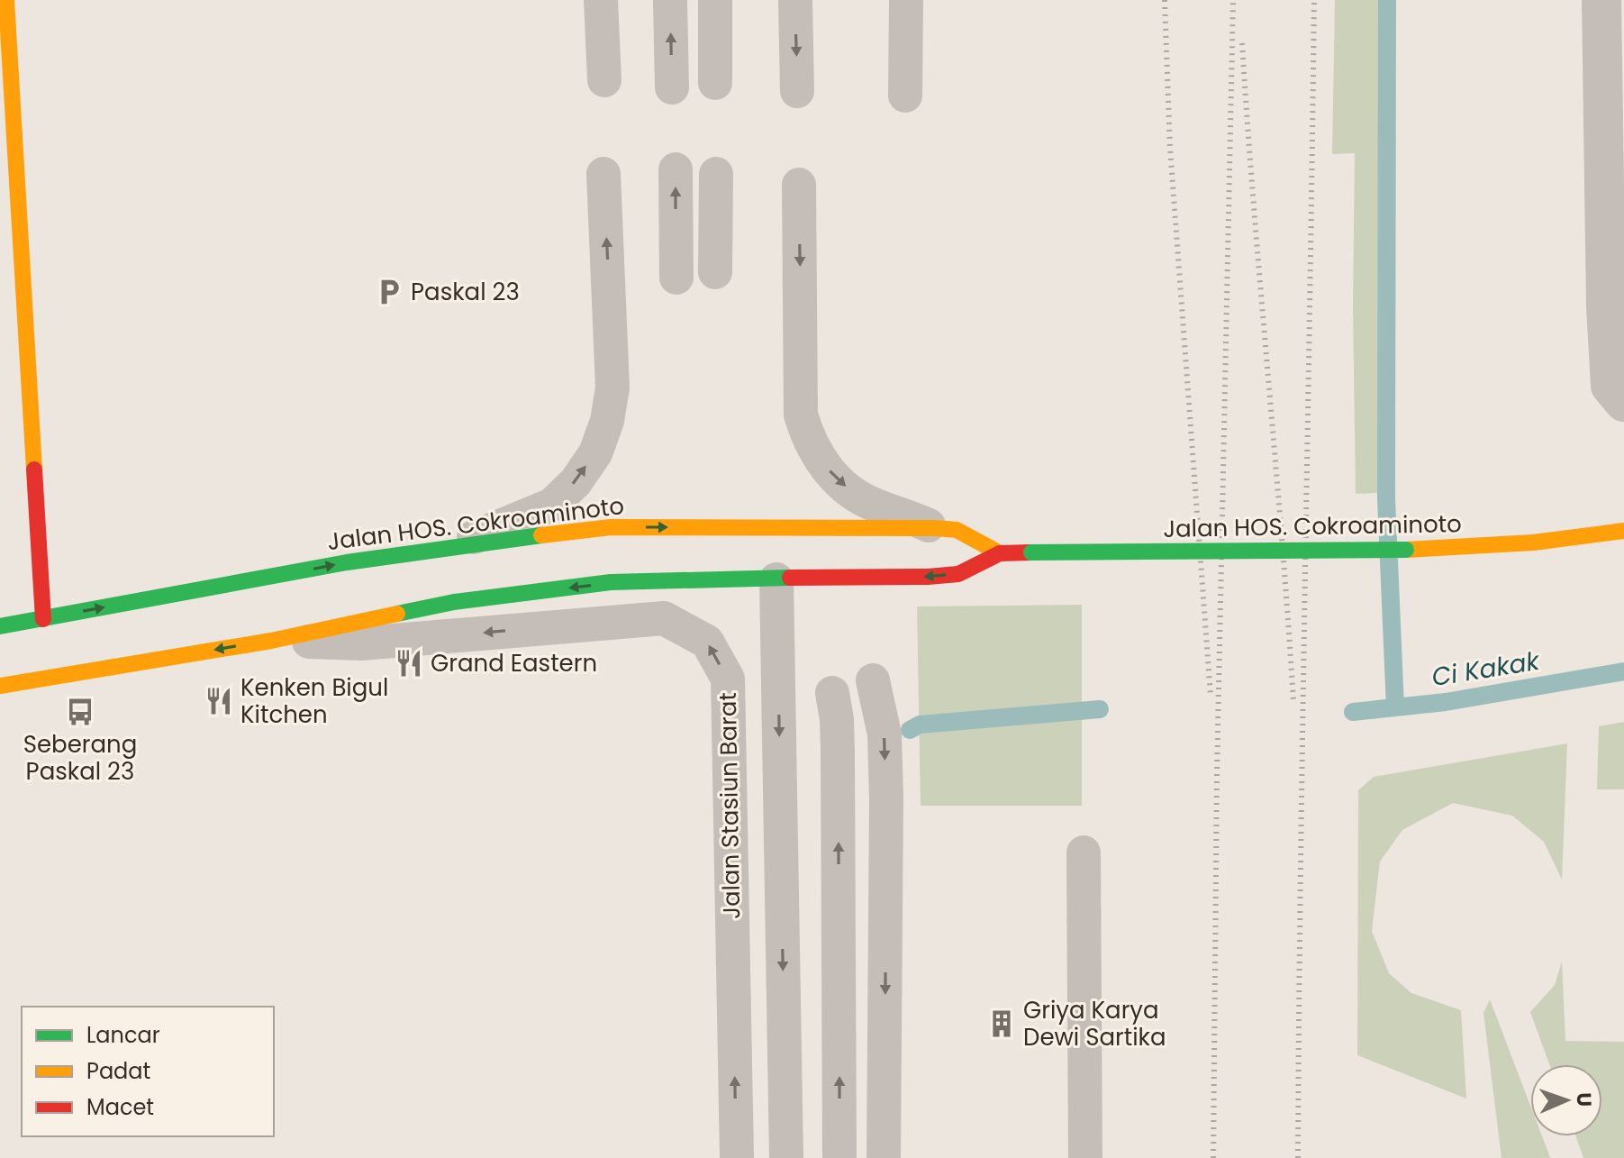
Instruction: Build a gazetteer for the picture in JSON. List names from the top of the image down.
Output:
{
  "streets": {
    "main road": ["Jalan HOS. Cokroaminoto"],
    "lane": ["Jalan Stasiun Barat"]
  },
  "crossings": [
    ["Jalan HOS. Cokroaminoto", "Jalan Stasiun Barat"]
  ],
  "water": ["Ci Kakak"],
  "places": {
    "parking": ["Paskal 23"],
    "restaurant": ["Grand Eastern", "Kenken Bigul Kitchen"],
    "bus stop": ["Seberang Paskal 23"],
    "building": ["Griya Karya Dewi Sartika"]
  },
  "legend": ["Lancar", "Padat", "Macet"],
  "north": "right"
}
